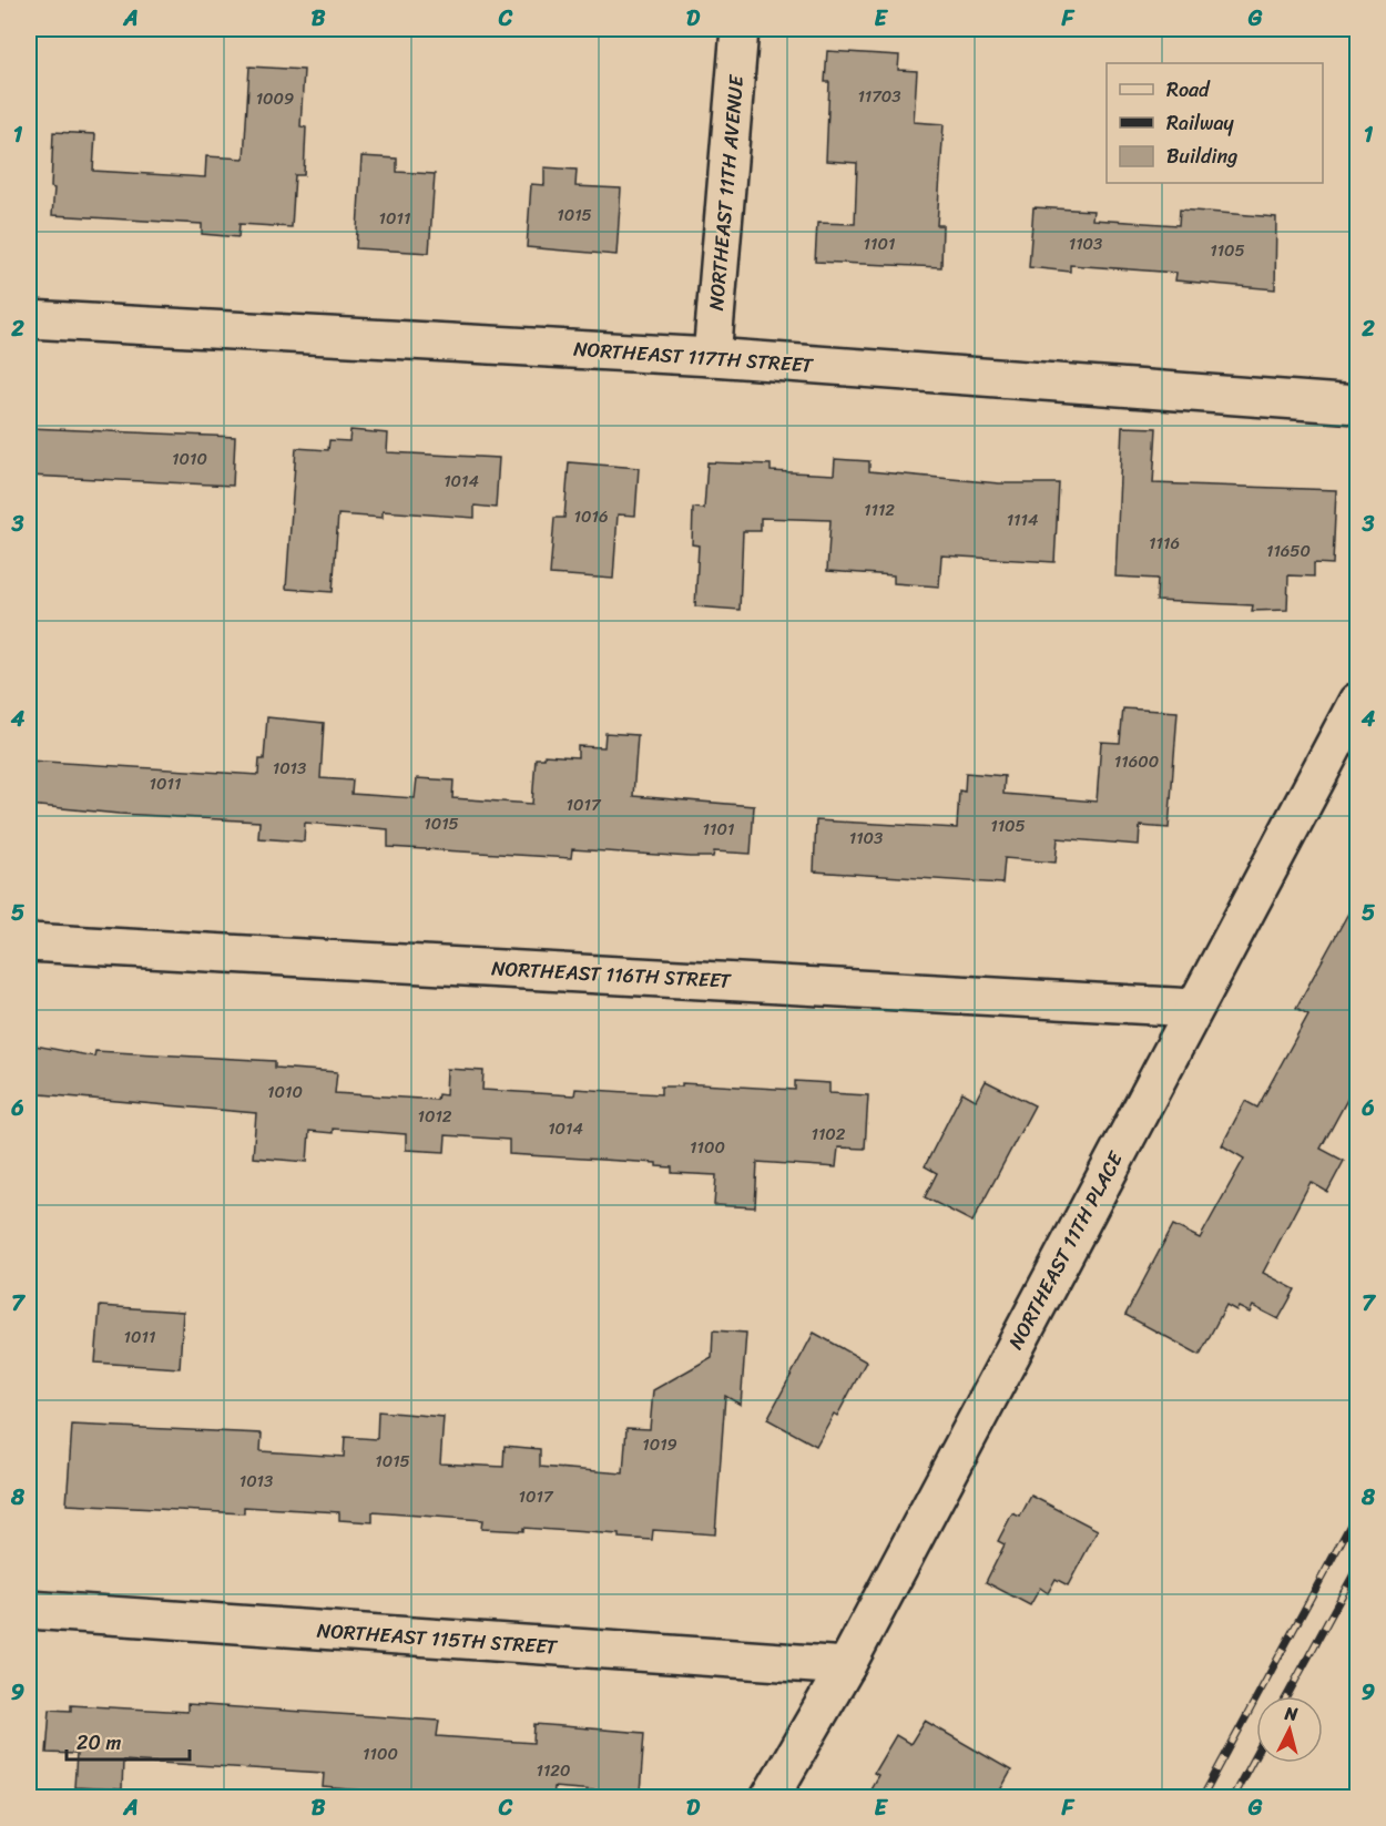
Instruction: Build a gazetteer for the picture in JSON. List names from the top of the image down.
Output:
{
  "streets": {
    "street": [
      "NORTHEAST 11TH AVENUE",
      "NORTHEAST 117TH STREET",
      "NORTHEAST 116TH STREET",
      "NORTHEAST 11TH PLACE",
      "NORTHEAST 115TH STREET"
    ]
  },
  "crossings": [
    ["NORTHEAST 11TH AVENUE", "NORTHEAST 117TH STREET"],
    ["NORTHEAST 116TH STREET", "NORTHEAST 11TH PLACE"],
    ["NORTHEAST 11TH PLACE", "NORTHEAST 115TH STREET"]
  ],
  "house_numbers": [
    "11703",
    "1009",
    "1015",
    "1011",
    "1101",
    "1103",
    "1105",
    "1010",
    "1014",
    "1112",
    "1016",
    "1114",
    "1116",
    "11650",
    "11600",
    "1013",
    "1011",
    "1017",
    "1015",
    "1105",
    "1101",
    "1103",
    "1010",
    "1012",
    "1014",
    "1102",
    "1100",
    "1011",
    "1019",
    "1015",
    "1013",
    "1017",
    "1100",
    "1120"
  ],
  "legend": ["Road", "Railway", "Building"],
  "scale_bar": "20 m",
  "north": "top",
  "grid": {
    "columns": [
      "A",
      "B",
      "C",
      "D",
      "E",
      "F",
      "G"
    ],
    "rows": [
      "1",
      "2",
      "3",
      "4",
      "5",
      "6",
      "7",
      "8",
      "9"
    ]
  }
}
